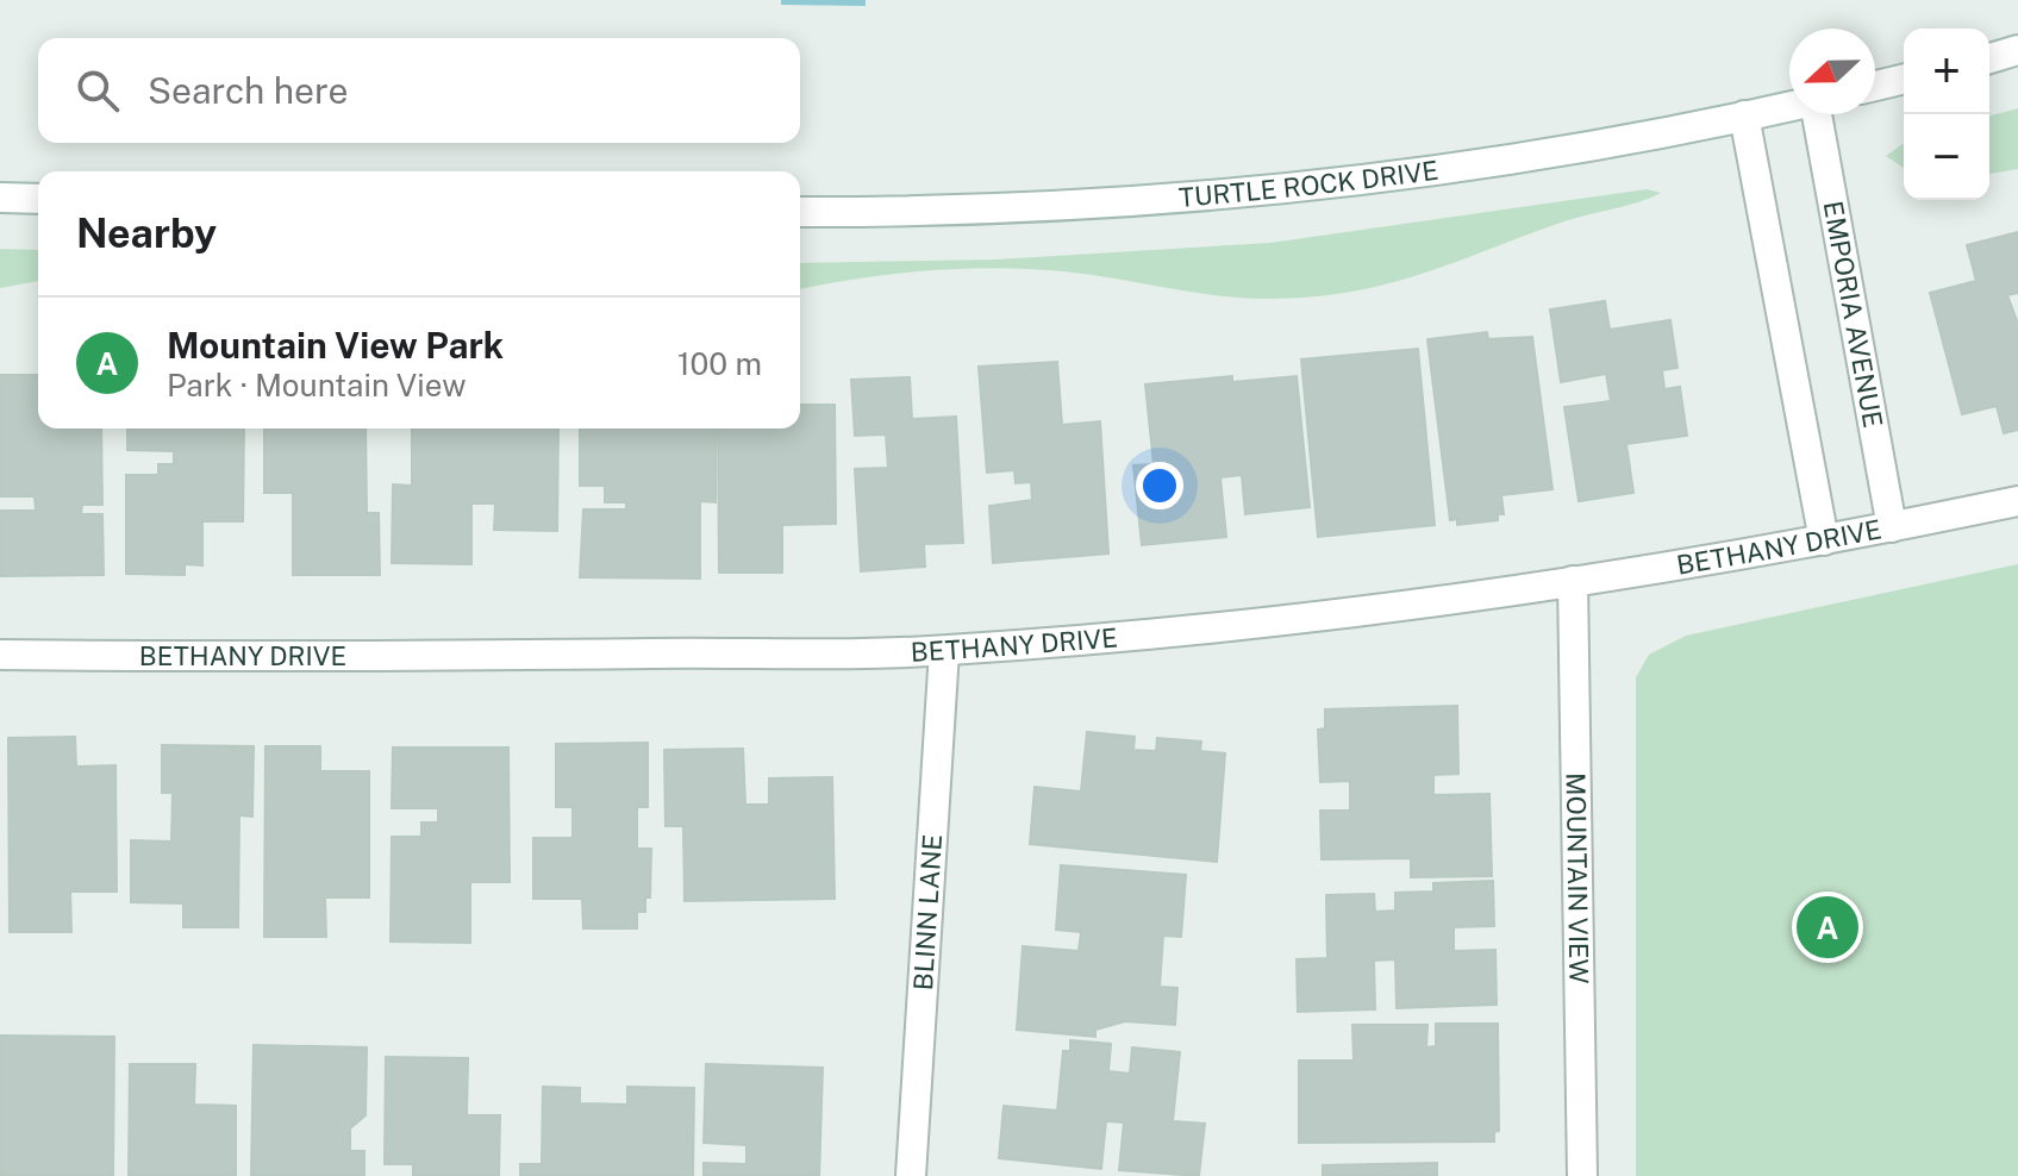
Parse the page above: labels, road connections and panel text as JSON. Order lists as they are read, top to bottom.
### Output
{
  "streets": {
    "street": [
      "TURTLE ROCK DRIVE",
      "EMPORIA AVENUE",
      "BETHANY DRIVE",
      "MOUNTAIN VIEW",
      "BLINN LANE"
    ]
  },
  "crossings": [
    ["EMPORIA AVENUE", "BETHANY DRIVE"],
    ["BETHANY DRIVE", "MOUNTAIN VIEW"],
    ["BETHANY DRIVE", "BLINN LANE"]
  ],
  "north": "left",
  "page": {
    "map_buttons": ["+", "−"],
    "search": "Search here",
    "heading": "Nearby",
    "list": [
      {
        "mark": "A",
        "name": "Mountain View Park",
        "note": "Park · Mountain View",
        "value": "100 m"
      }
    ],
    "pins": "A"
  }
}
